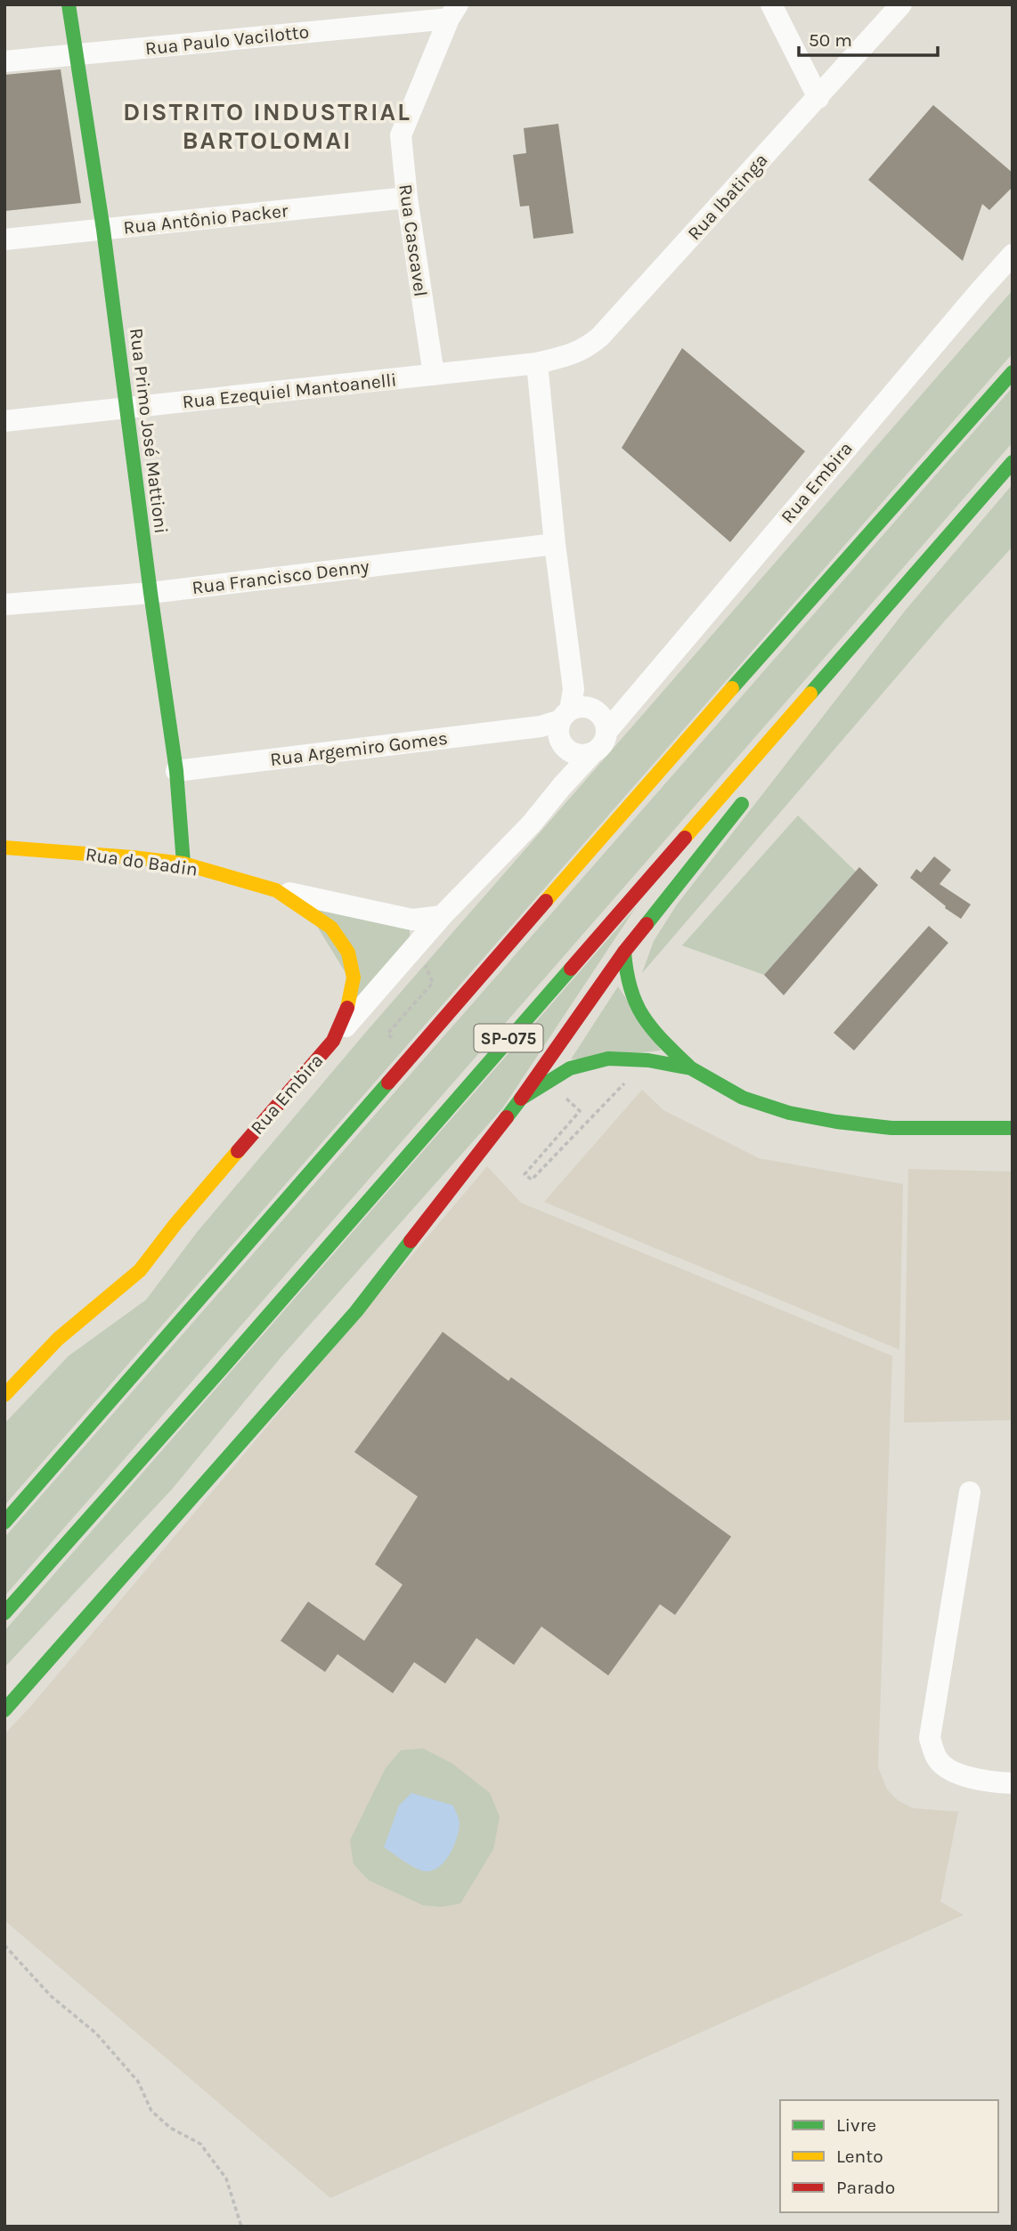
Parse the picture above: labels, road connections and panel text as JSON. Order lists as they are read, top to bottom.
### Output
{
  "streets": {
    "main road": [
      "Rua Primo José Mattioni",
      "Rua Embira",
      "Rua do Badin",
      "SP-075"
    ],
    "street": [
      "Rua Paulo Vacilotto",
      "Rua Ibatinga",
      "Rua Antônio Packer",
      "Rua Cascavel",
      "Rua Ezequiel Mantoanelli",
      "Rua Francisco Denny",
      "Rua Argemiro Gomes"
    ]
  },
  "crossings": [
    ["Rua Paulo Vacilotto", "Rua Cascavel"],
    ["Rua Paulo Vacilotto", "Rua Primo José Mattioni"],
    ["Rua Ibatinga", "Rua Ezequiel Mantoanelli"],
    ["Rua Antônio Packer", "Rua Cascavel"],
    ["Rua Antônio Packer", "Rua Primo José Mattioni"],
    ["Rua Cascavel", "Rua Ezequiel Mantoanelli"],
    ["Rua Ezequiel Mantoanelli", "Rua Primo José Mattioni"],
    ["Rua Primo José Mattioni", "Rua Francisco Denny"],
    ["Rua Primo José Mattioni", "Rua Argemiro Gomes"],
    ["Rua Primo José Mattioni", "Rua do Badin"],
    ["Rua Embira", "Rua Argemiro Gomes"],
    ["Rua Embira", "Rua do Badin"]
  ],
  "districts": ["DISTRITO INDUSTRIAL BARTOLOMAI"],
  "legend": ["Livre", "Lento", "Parado"],
  "scale_bar": "50 m"
}
